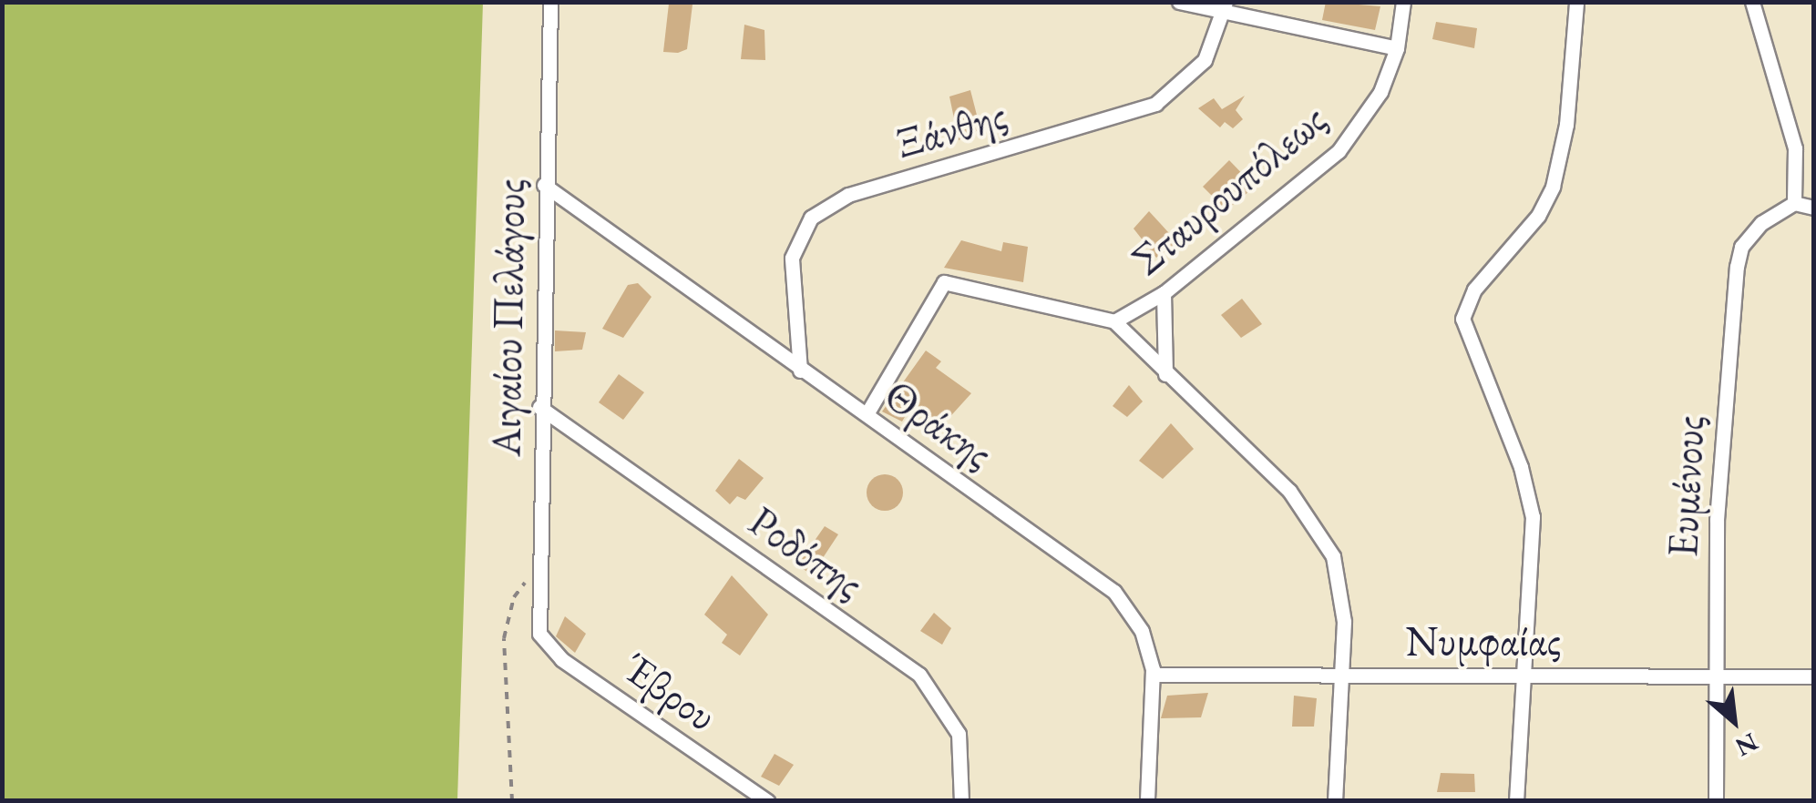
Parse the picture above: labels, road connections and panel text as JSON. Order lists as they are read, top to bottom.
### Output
{
  "streets": {
    "street": [
      "Ξάνθης",
      "Σταυρουπόλεως",
      "Αιγαίου Πελάγους",
      "Θράκης",
      "Ευμένους",
      "Ροδόπης",
      "Νυμφαίας",
      "Έβρου"
    ]
  },
  "crossings": [
    ["Ξάνθης", "Θράκης"],
    ["Αιγαίου Πελάγους", "Θράκης"],
    ["Αιγαίου Πελάγους", "Ροδόπης"],
    ["Αιγαίου Πελάγους", "Έβρου"],
    ["Θράκης", "Νυμφαίας"],
    ["Ευμένους", "Νυμφαίας"]
  ],
  "north": "bottom right"
}
